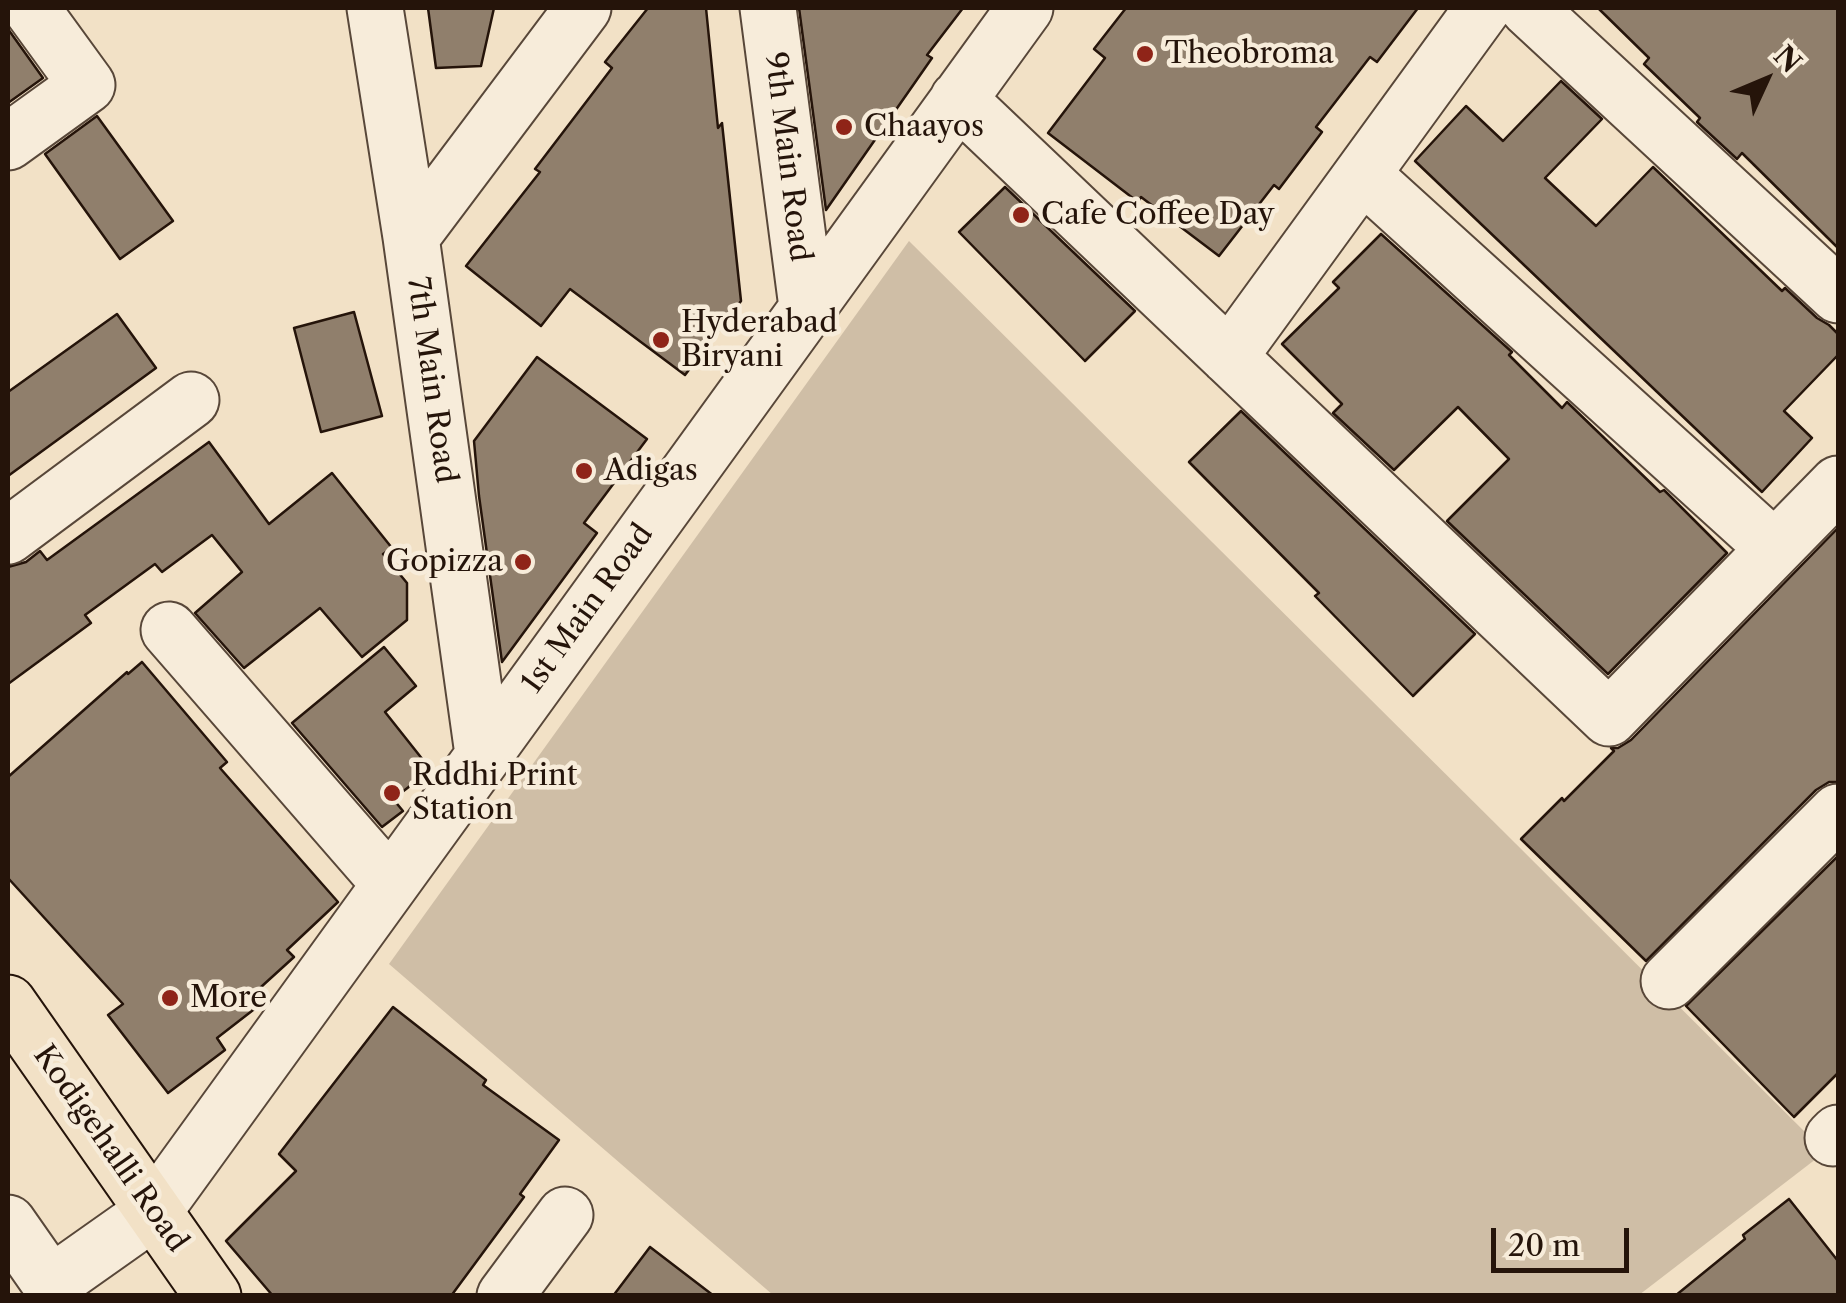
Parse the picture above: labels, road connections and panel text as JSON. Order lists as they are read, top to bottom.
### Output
{
  "streets": {
    "main road": ["Kodigehalli Road"],
    "street": ["9th Main Road", "7th Main Road", "1st Main Road"]
  },
  "crossings": [
    ["9th Main Road", "1st Main Road"],
    ["7th Main Road", "1st Main Road"],
    ["1st Main Road", "Kodigehalli Road"]
  ],
  "places": [
    "Theobroma",
    "Chaayos",
    "Cafe Coffee Day",
    "Hyderabad Biryani",
    "Adigas",
    "Gopizza",
    "Rddhi Print Station",
    "More"
  ],
  "scale_bar": "20 m",
  "north": "top right"
}
